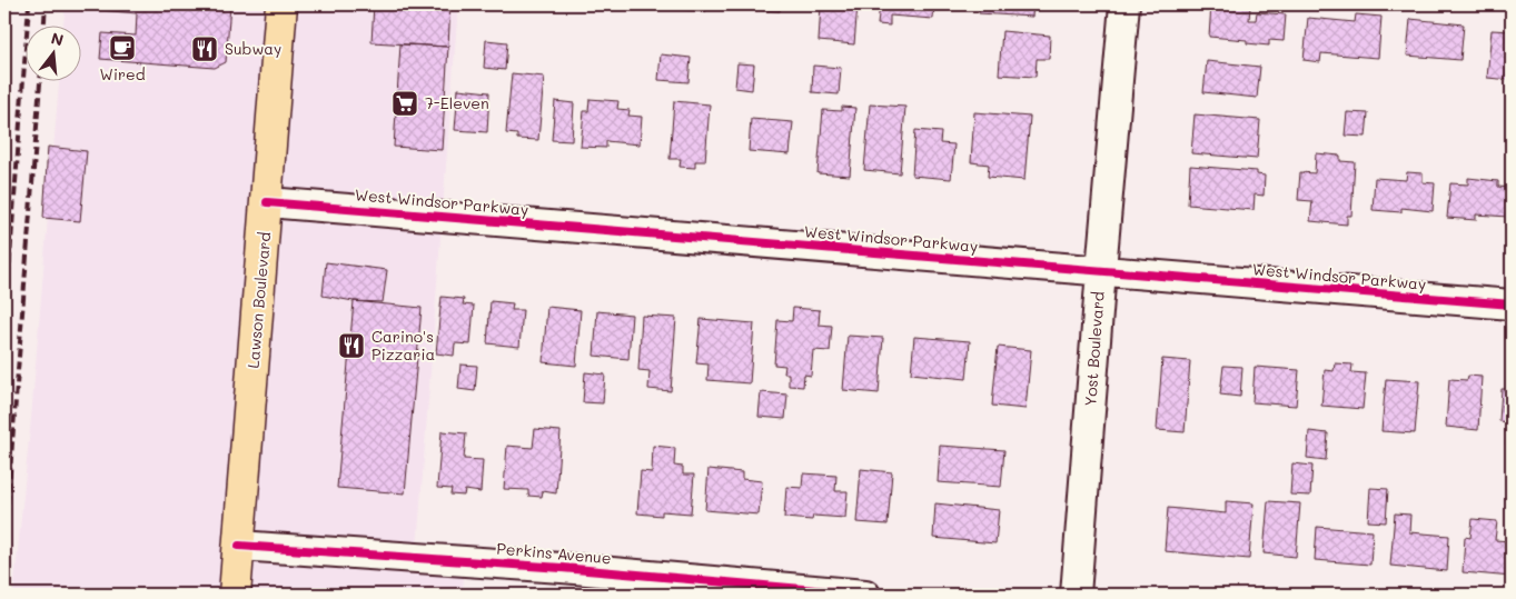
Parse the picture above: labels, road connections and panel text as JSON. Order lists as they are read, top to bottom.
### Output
{
  "streets": {
    "main road": ["Lawson Boulevard"],
    "street": ["West Windsor Parkway", "Yost Boulevard", "Perkins Avenue"]
  },
  "crossings": [
    ["West Windsor Parkway", "Lawson Boulevard"],
    ["West Windsor Parkway", "Yost Boulevard"],
    ["Lawson Boulevard", "Perkins Avenue"]
  ],
  "places": {
    "cafe": ["Wired"],
    "restaurant": ["Subway", "Carino's Pizzaria"],
    "supermarket": ["7-Eleven"]
  },
  "north": "top"
}
